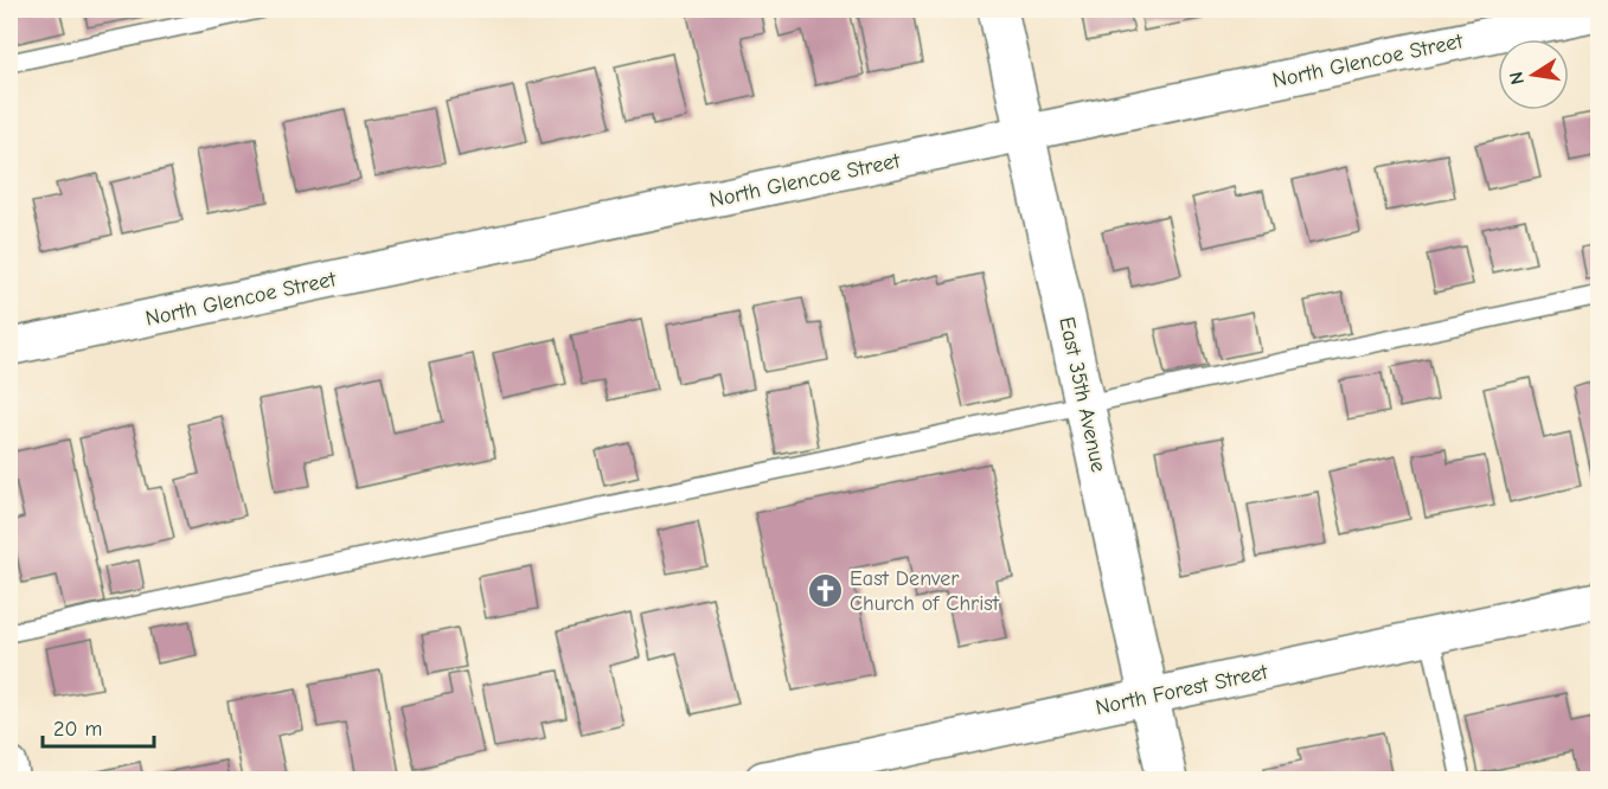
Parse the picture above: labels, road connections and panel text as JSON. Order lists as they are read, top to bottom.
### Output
{
  "streets": {
    "street": ["North Glencoe Street", "East 35th Avenue", "North Forest Street"]
  },
  "crossings": [
    ["North Glencoe Street", "East 35th Avenue"],
    ["East 35th Avenue", "North Forest Street"]
  ],
  "places": {
    "church": ["East Denver Church of Christ"]
  },
  "scale_bar": "20 m",
  "north": "left"
}
